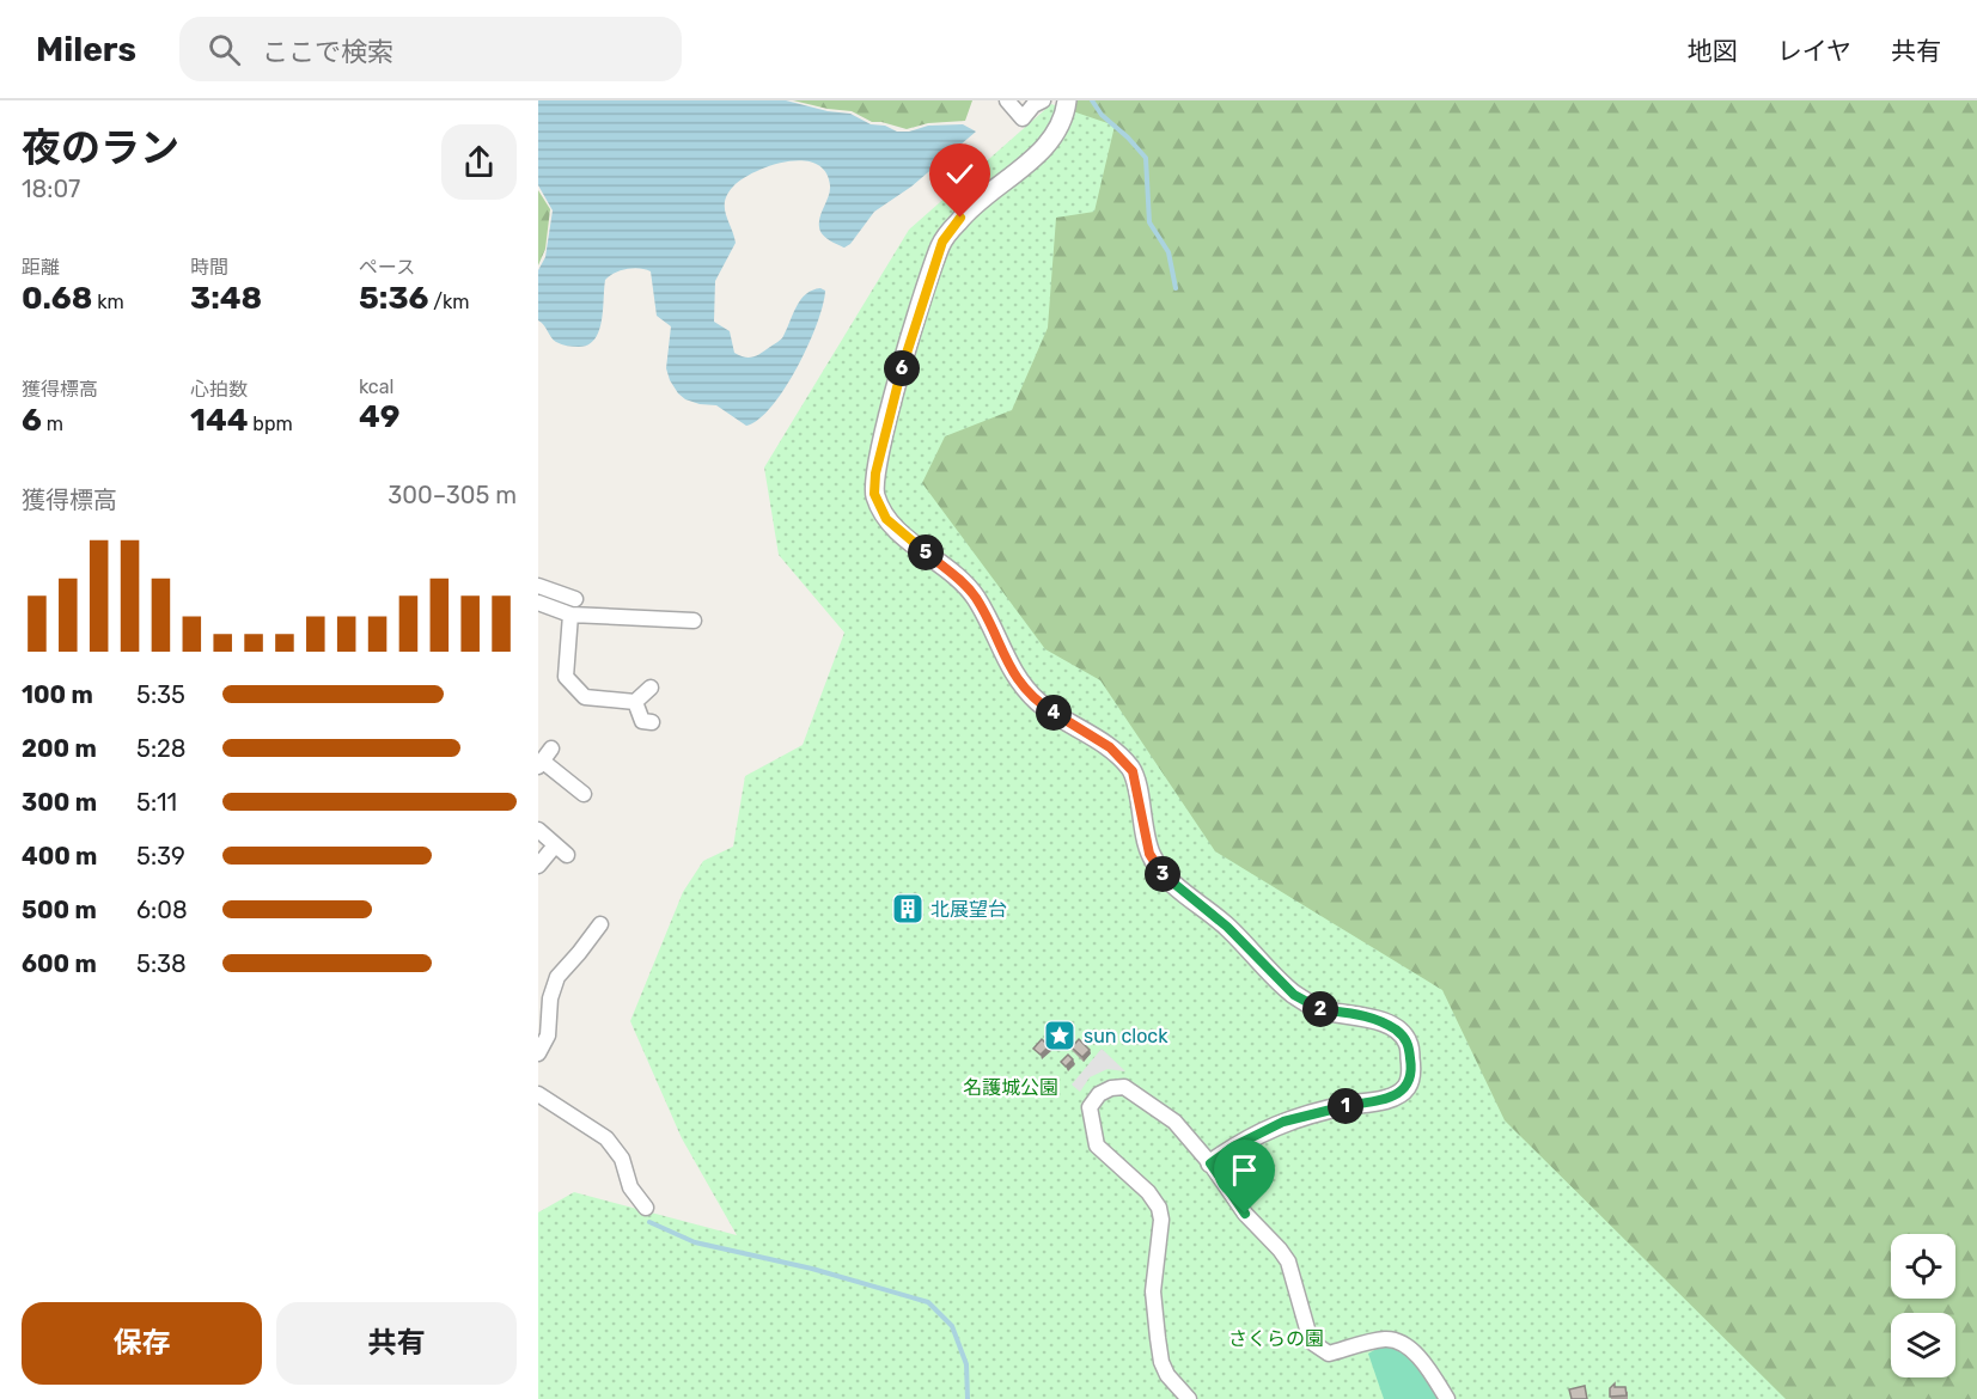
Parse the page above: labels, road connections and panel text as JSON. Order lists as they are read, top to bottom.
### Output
{
  "parks": ["名護城公園", "さくらの園"],
  "places": {
    "building": ["北展望台"],
    "place": ["sun clock"]
  },
  "page": {
    "header": "Milers",
    "search": "ここで検索",
    "nav": ["地図", "レイヤ", "共有"],
    "heading": ["夜のラン", "18:07"],
    "stats": [
      ["距離", "0.68 km"],
      ["時間", "3:48"],
      ["ペース", "5:36 /km"],
      ["獲得標高", "6 m"],
      ["心拍数", "144 bpm"],
      ["kcal", "49"]
    ],
    "pins": [
      "6",
      "5",
      "4",
      "3",
      "2",
      "1"
    ],
    "chart": ["獲得標高", "300–305 m"],
    "list": [
      {
        "name": "100 m",
        "note": "5:35"
      },
      {
        "name": "200 m",
        "note": "5:28"
      },
      {
        "name": "300 m",
        "note": "5:11"
      },
      {
        "name": "400 m",
        "note": "5:39"
      },
      {
        "name": "500 m",
        "note": "6:08"
      },
      {
        "name": "600 m",
        "note": "5:38"
      }
    ],
    "buttons": ["保存", "共有"]
  }
}
